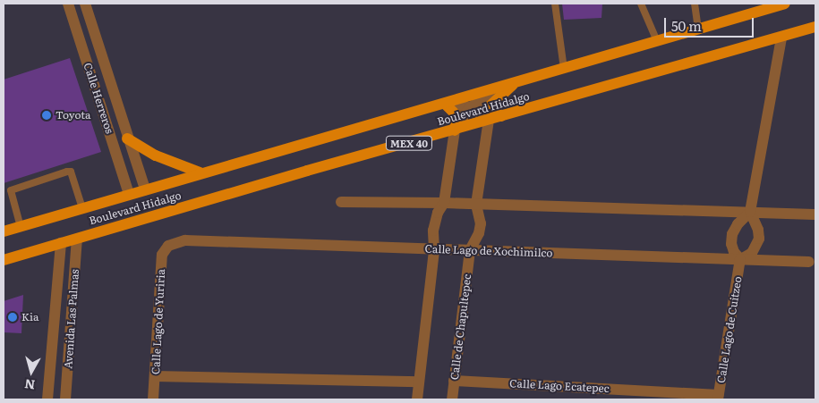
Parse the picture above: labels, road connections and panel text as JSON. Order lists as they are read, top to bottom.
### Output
{
  "streets": {
    "main road": ["Boulevard Hidalgo", "MEX 40"],
    "street": [
      "Calle Herreros",
      "Calle Lago de Xochimilco",
      "Avenida Las Palmas",
      "Calle Lago de Yuriria",
      "Calle de Chapultepec",
      "Calle Lago de Cuitzeo",
      "Calle Lago Ecatepec"
    ]
  },
  "crossings": [
    ["Calle Herreros", "Boulevard Hidalgo"],
    ["Boulevard Hidalgo", "Avenida Las Palmas"],
    ["Boulevard Hidalgo", "Calle de Chapultepec"],
    ["Calle Lago de Xochimilco", "Calle Lago de Yuriria"],
    ["Calle Lago de Xochimilco", "Calle de Chapultepec"],
    ["Calle Lago de Xochimilco", "Calle Lago de Cuitzeo"],
    ["Calle de Chapultepec", "Calle Lago Ecatepec"],
    ["Calle Lago de Cuitzeo", "Calle Lago Ecatepec"]
  ],
  "places": ["Toyota", "Kia"],
  "scale_bar": "50 m",
  "north": "bottom"
}
